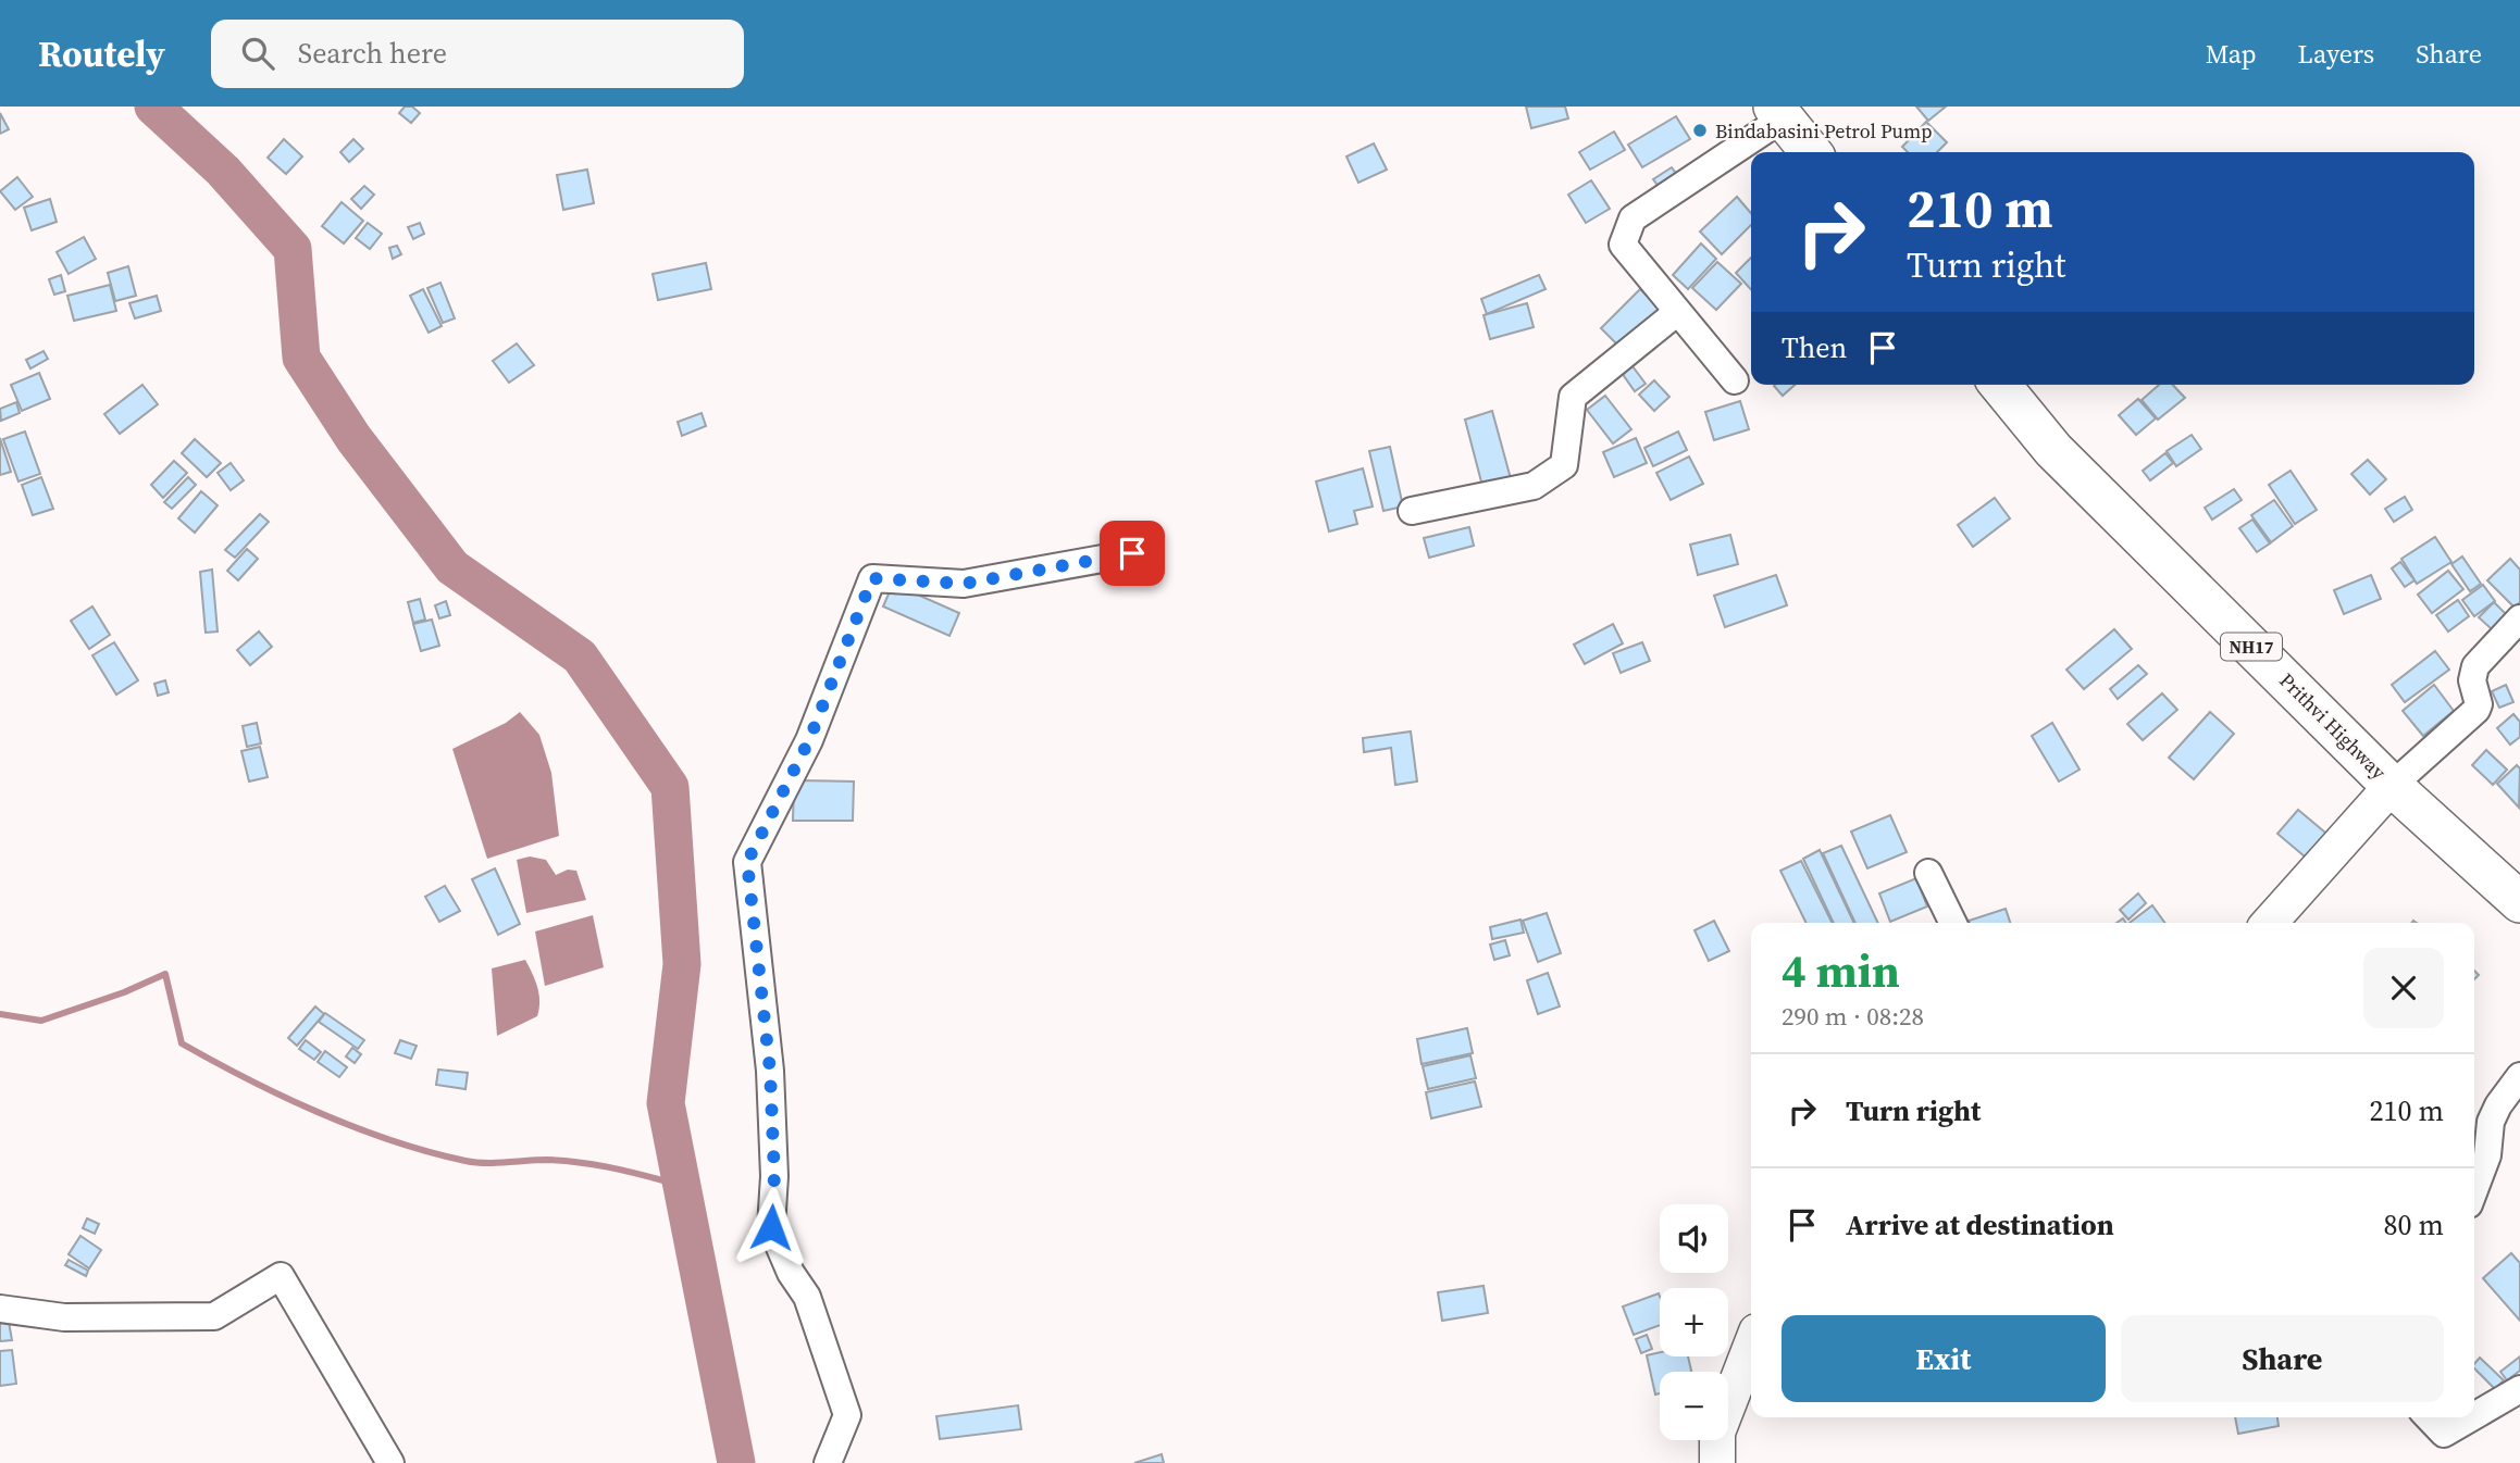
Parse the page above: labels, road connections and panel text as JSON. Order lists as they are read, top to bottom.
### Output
{
  "streets": {
    "highway": ["NH17", "Prithvi Highway"]
  },
  "places": ["Bindabasini Petrol Pump"],
  "page": {
    "header": "Routely",
    "search": "Search here",
    "nav": ["Map", "Layers", "Share"],
    "turn": ["210 m", "Turn right"],
    "then": "Then",
    "heading": ["4 min", "290 m · 08:28"],
    "list": [
      {
        "name": "Turn right",
        "value": "210 m"
      },
      {
        "name": "Arrive at destination",
        "value": "80 m"
      }
    ],
    "map_buttons": ["+", "−"],
    "buttons": ["Exit", "Share"]
  }
}
